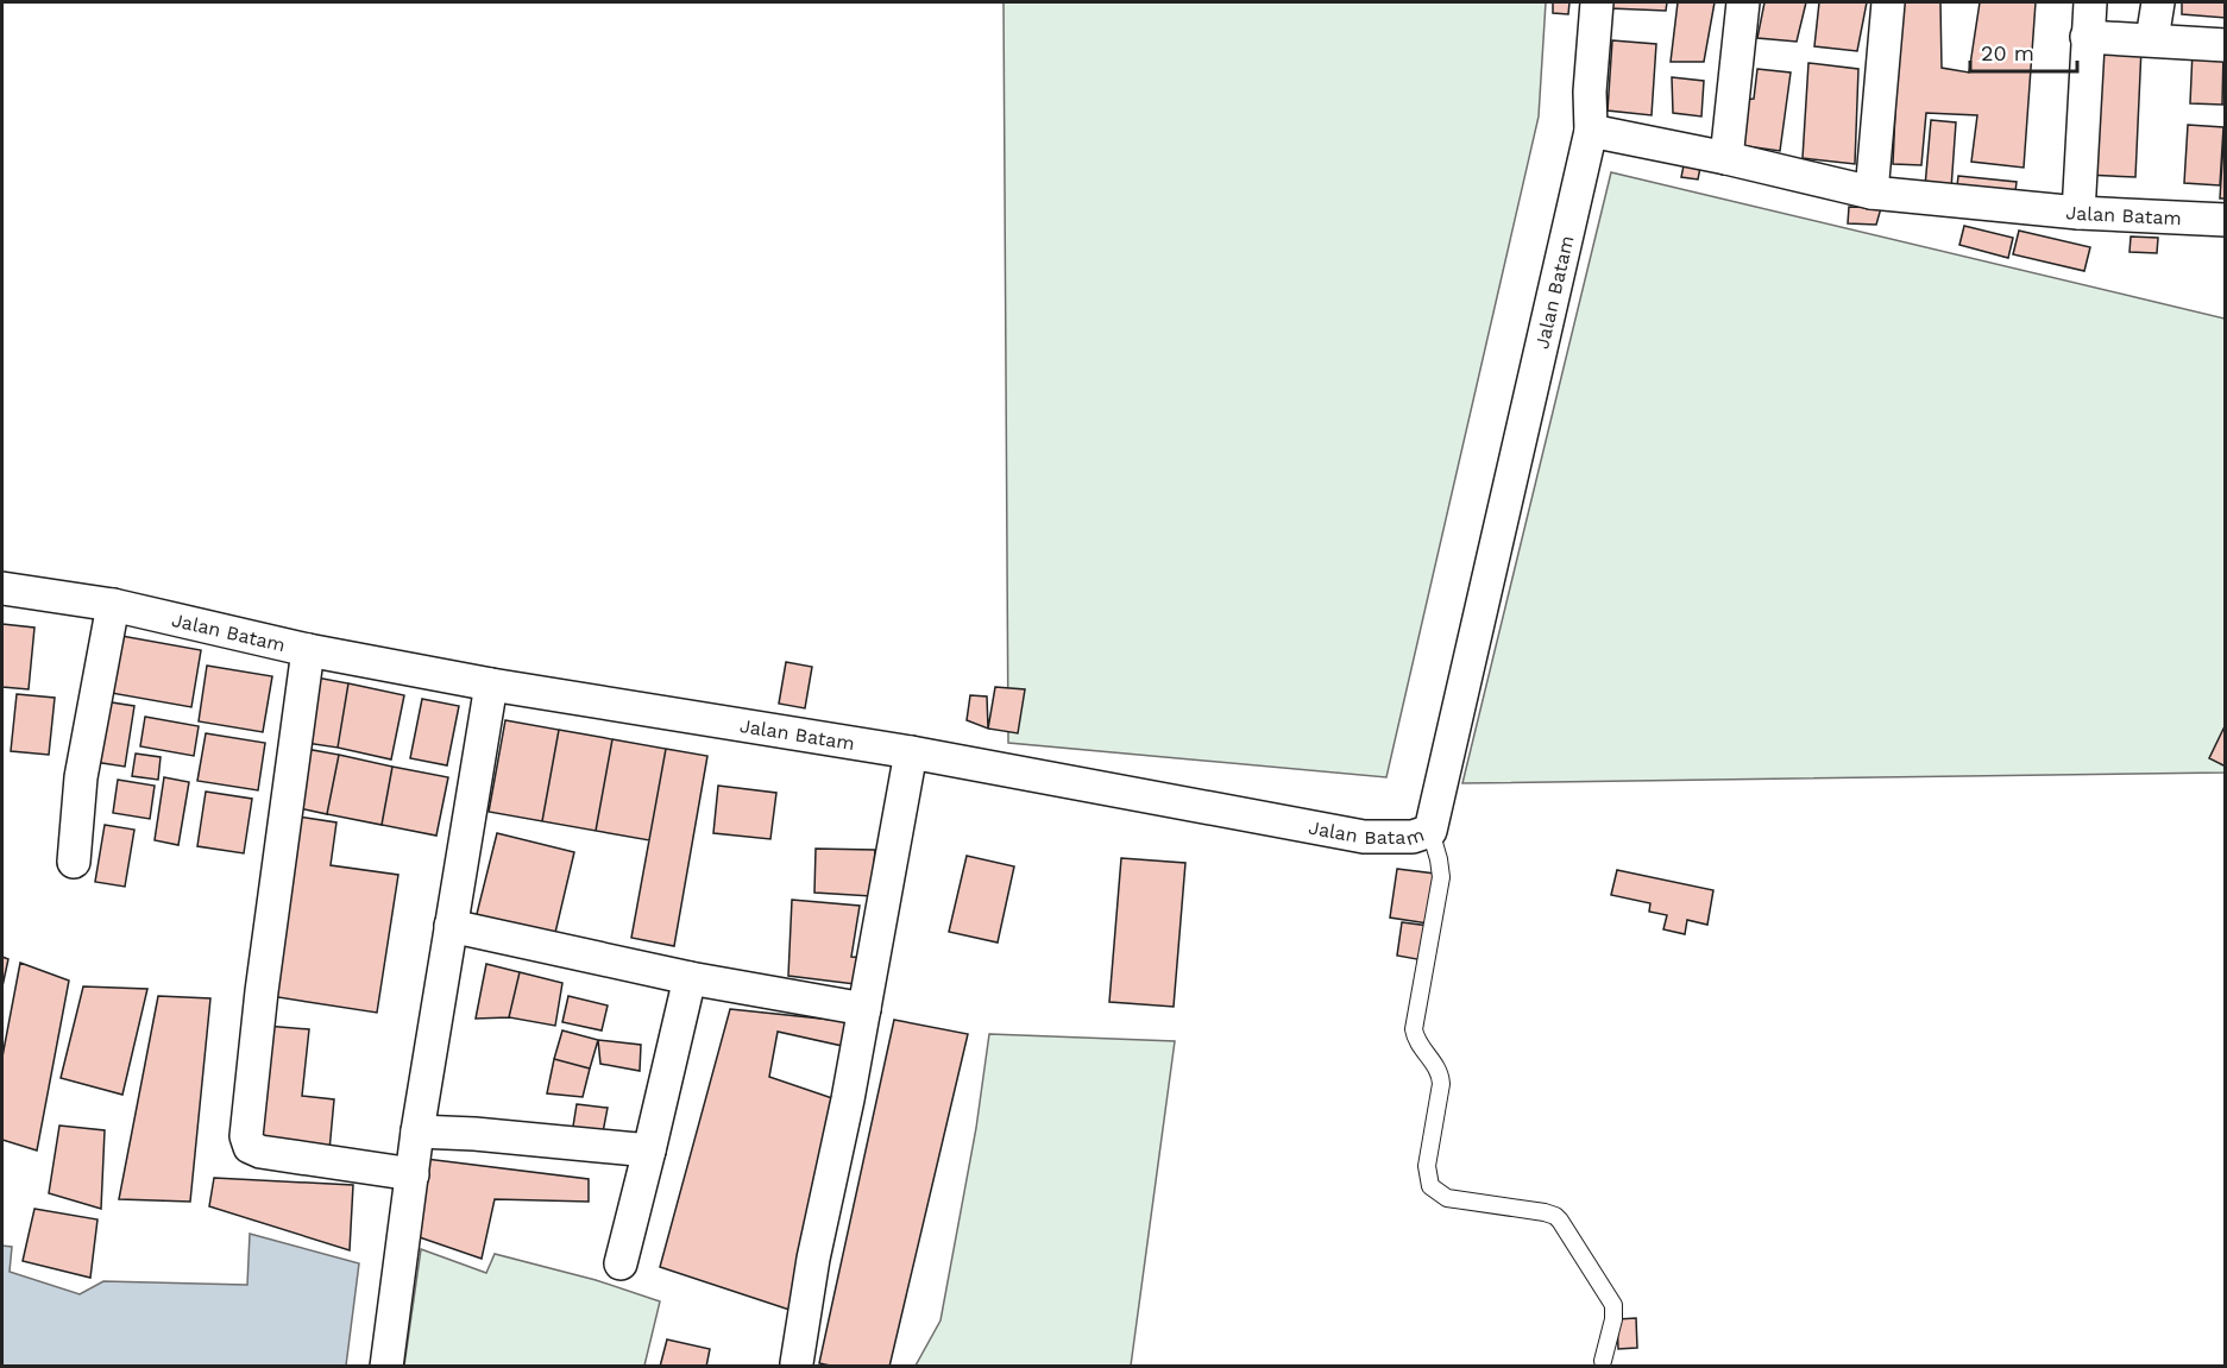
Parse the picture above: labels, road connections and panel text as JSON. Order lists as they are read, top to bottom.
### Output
{
  "streets": {
    "street": ["Jalan Batam"]
  },
  "scale_bar": "20 m"
}
